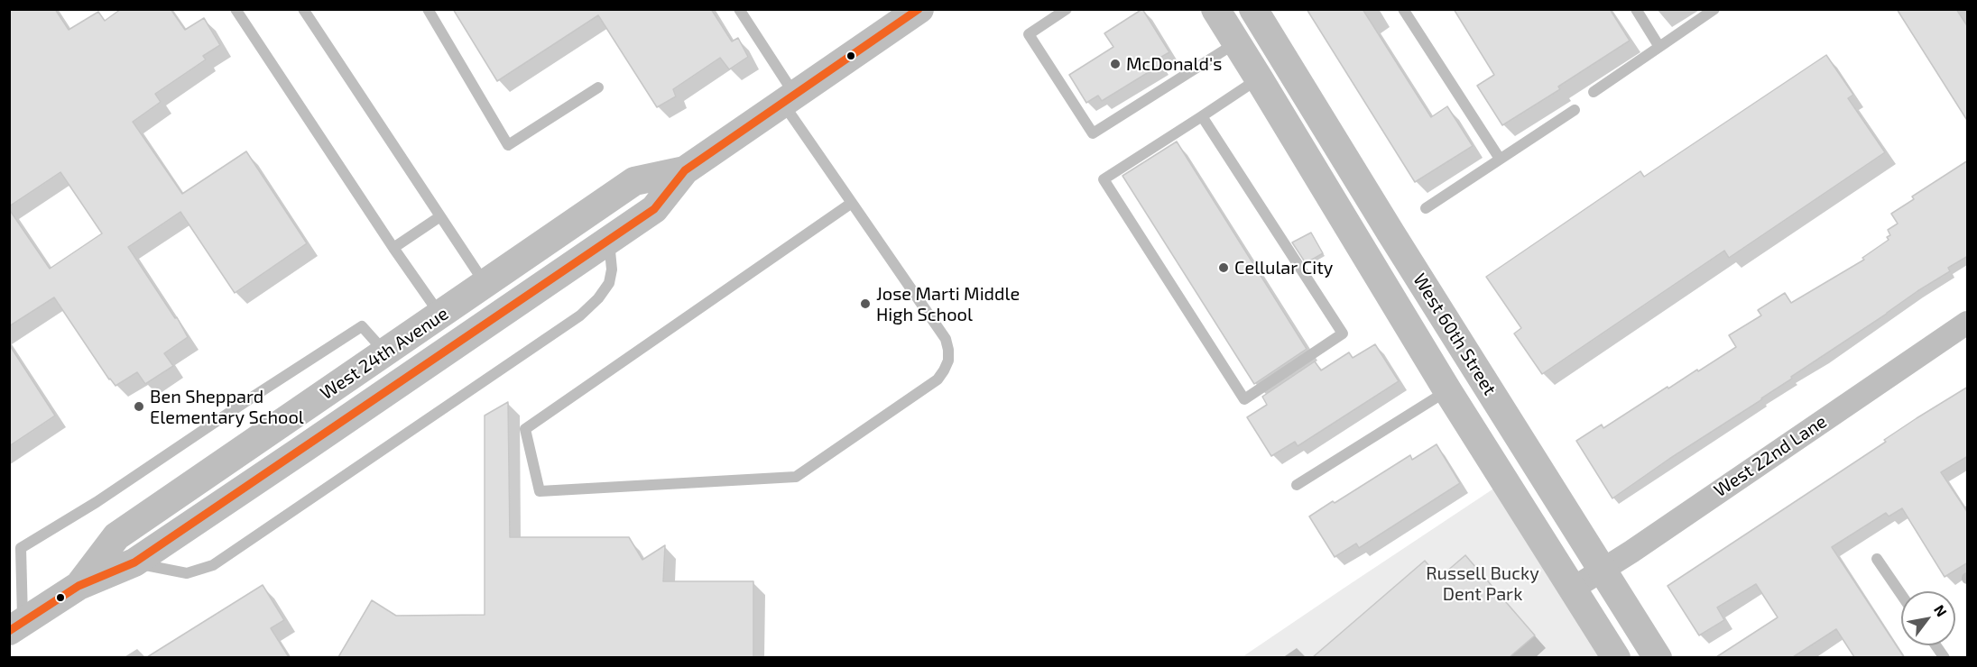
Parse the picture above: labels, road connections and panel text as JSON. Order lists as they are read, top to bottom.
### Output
{
  "streets": {
    "street": ["West 60th Street", "West 24th Avenue", "West 22nd Lane"]
  },
  "crossings": [
    ["West 60th Street", "West 22nd Lane"]
  ],
  "parks": ["Russell Bucky Dent Park"],
  "places": [
    "McDonald's",
    "Cellular City",
    "Jose Marti Middle High School",
    "Ben Sheppard Elementary School"
  ],
  "north": "top right"
}
